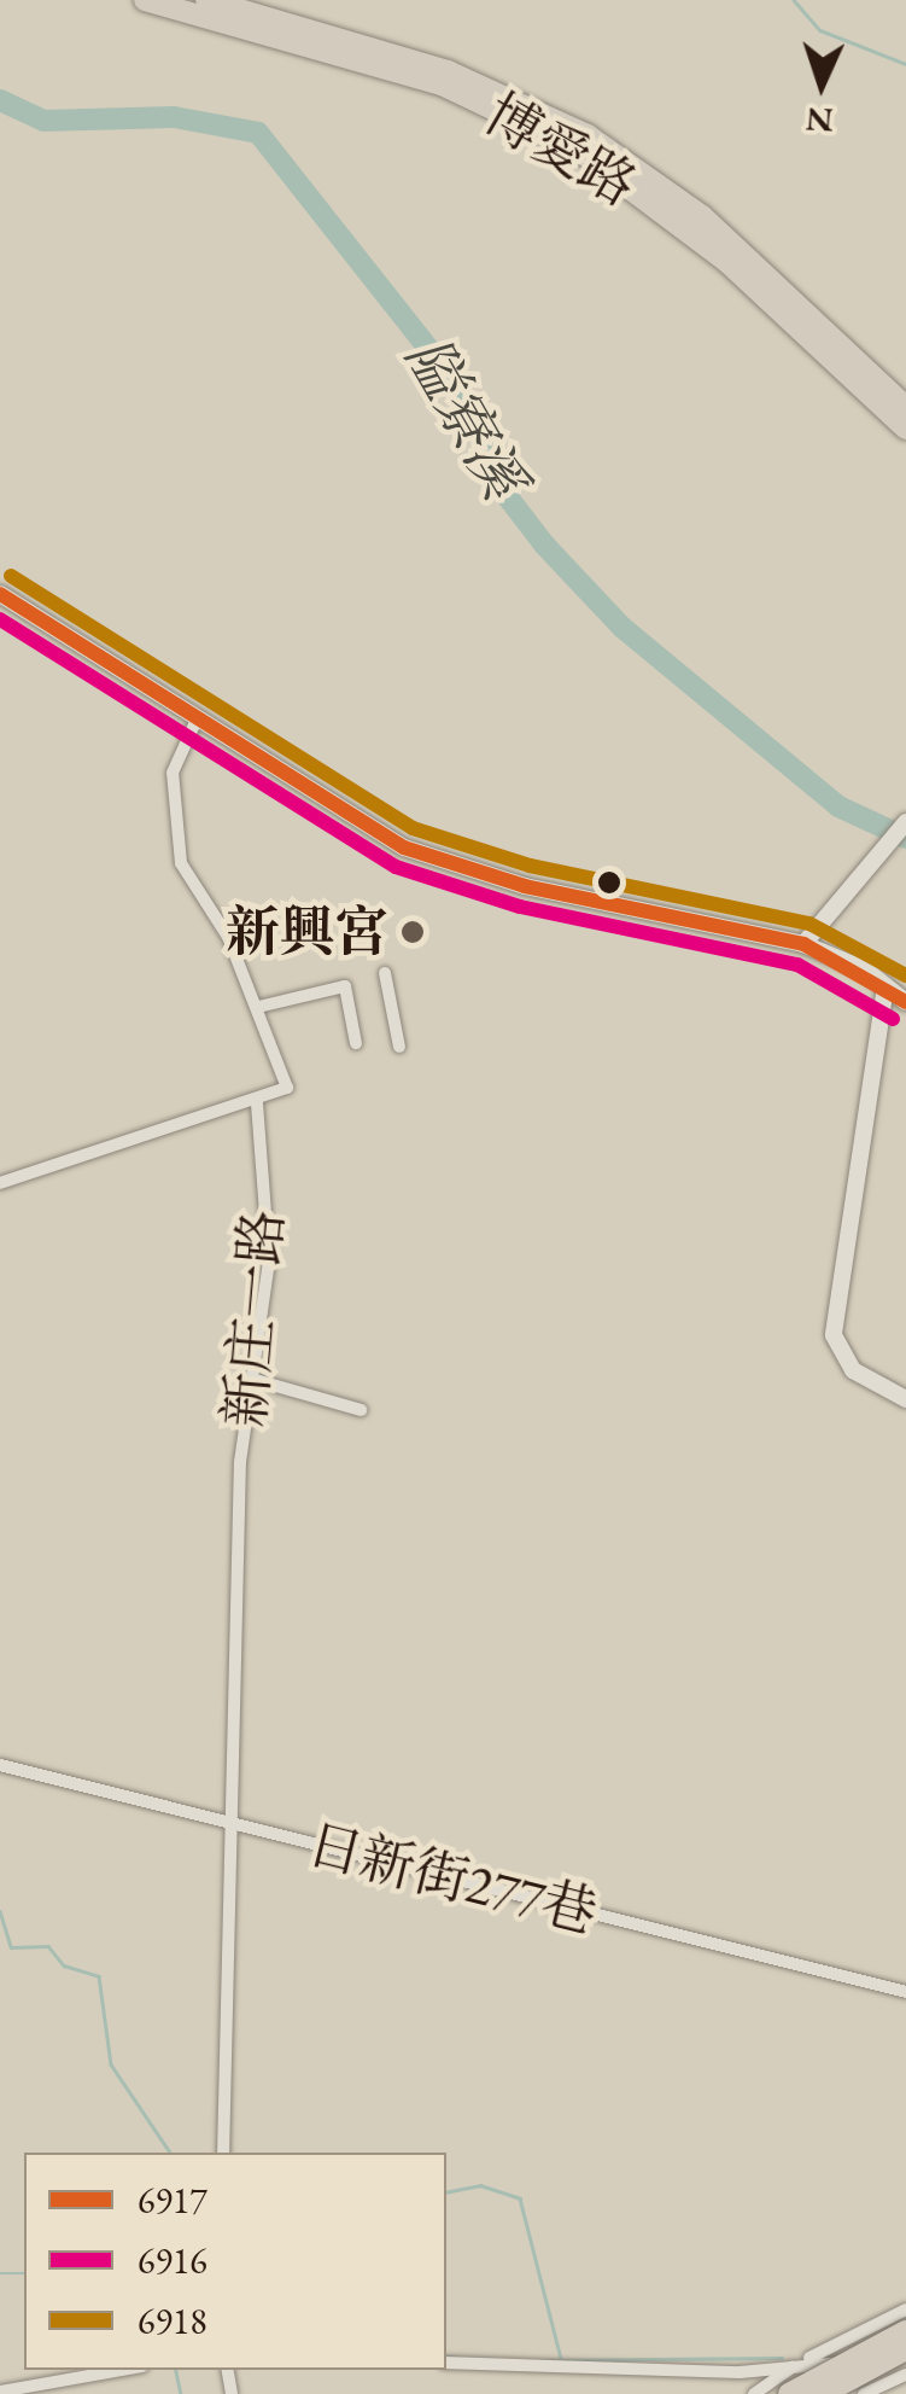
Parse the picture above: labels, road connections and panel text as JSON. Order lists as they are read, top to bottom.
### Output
{
  "streets": {
    "main road": ["博愛路"],
    "street": ["新庄一路", "日新街277巷"]
  },
  "crossings": [
    ["新庄一路", "日新街277巷"]
  ],
  "water": ["隘寮溪"],
  "places": ["新興宮"],
  "lines": ["transit line 6918", "transit line 6917", "transit line 6916"],
  "legend": ["6917", "6916", "6918"],
  "north": "bottom"
}
